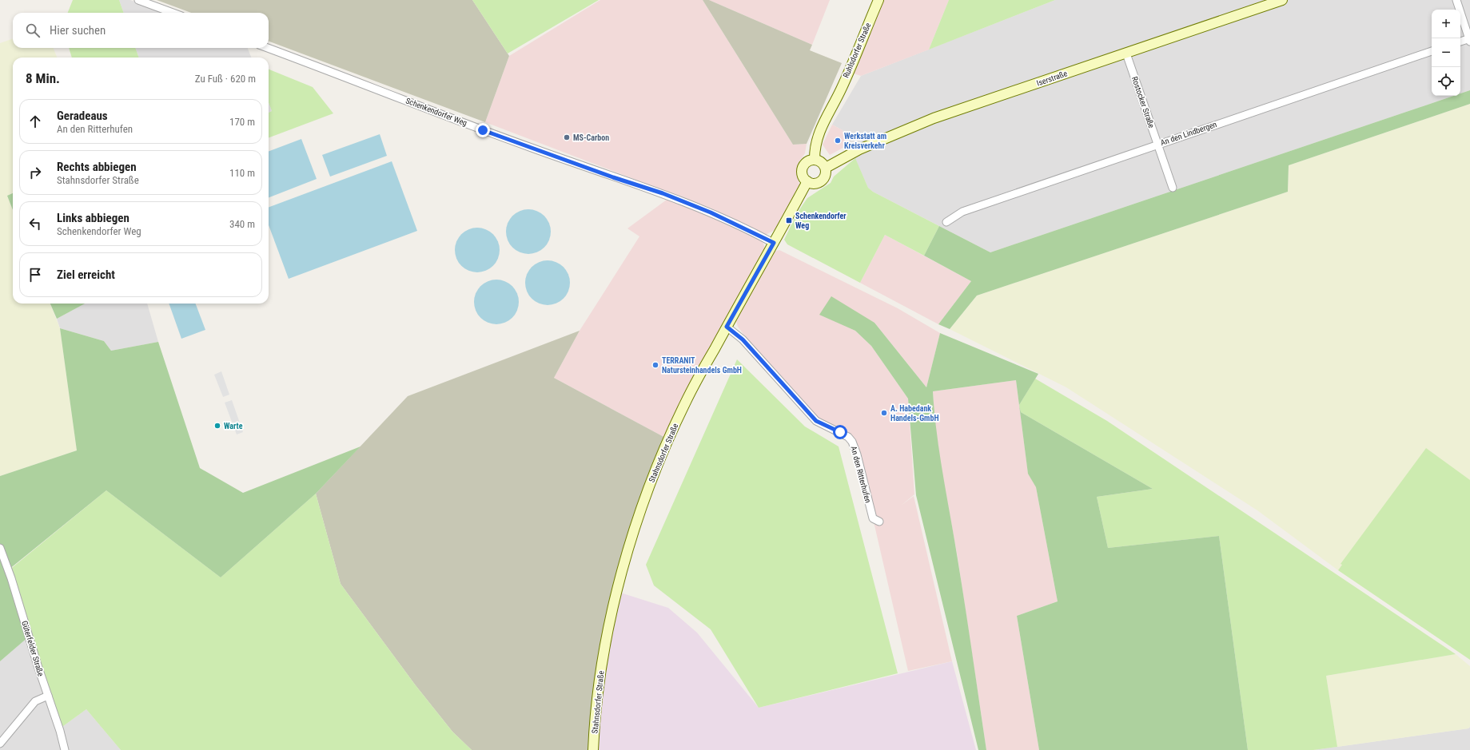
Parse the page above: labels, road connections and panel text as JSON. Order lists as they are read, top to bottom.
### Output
{
  "streets": {
    "street": [
      "Ruhlsdorfer Straße",
      "Iserstraße",
      "Rostocker Straße",
      "Schenkendorfer Weg",
      "An den Lindbergen",
      "Stahnsdorfer Straße",
      "An den Ritterhufen",
      "Güterfelder Straße"
    ]
  },
  "crossings": [
    ["Ruhlsdorfer Straße", "Iserstraße"],
    ["Ruhlsdorfer Straße", "Stahnsdorfer Straße"],
    ["Iserstraße", "Rostocker Straße"],
    ["Iserstraße", "Stahnsdorfer Straße"],
    ["Rostocker Straße", "An den Lindbergen"],
    ["Schenkendorfer Weg", "Stahnsdorfer Straße"],
    ["Stahnsdorfer Straße", "An den Ritterhufen"]
  ],
  "places": {
    "other": [
      "MS-Carbon",
      "Werkstatt am Kreisverkehr",
      "TERRANIT Natursteinhandels GmbH",
      "A. Habedank Handels-GmbH",
      "Warte"
    ],
    "transit": ["Schenkendorfer Weg"]
  },
  "page": {
    "map_buttons": ["+", "−"],
    "search": "Hier suchen",
    "heading": ["8 Min.", "Zu Fuß · 620 m"],
    "list": [
      ["Geradeaus", "An den Ritterhufen", "170 m"],
      ["Rechts abbiegen", "Stahnsdorfer Straße", "110 m"],
      ["Links abbiegen", "Schenkendorfer Weg", "340 m"],
      "Ziel erreicht"
    ]
  }
}
